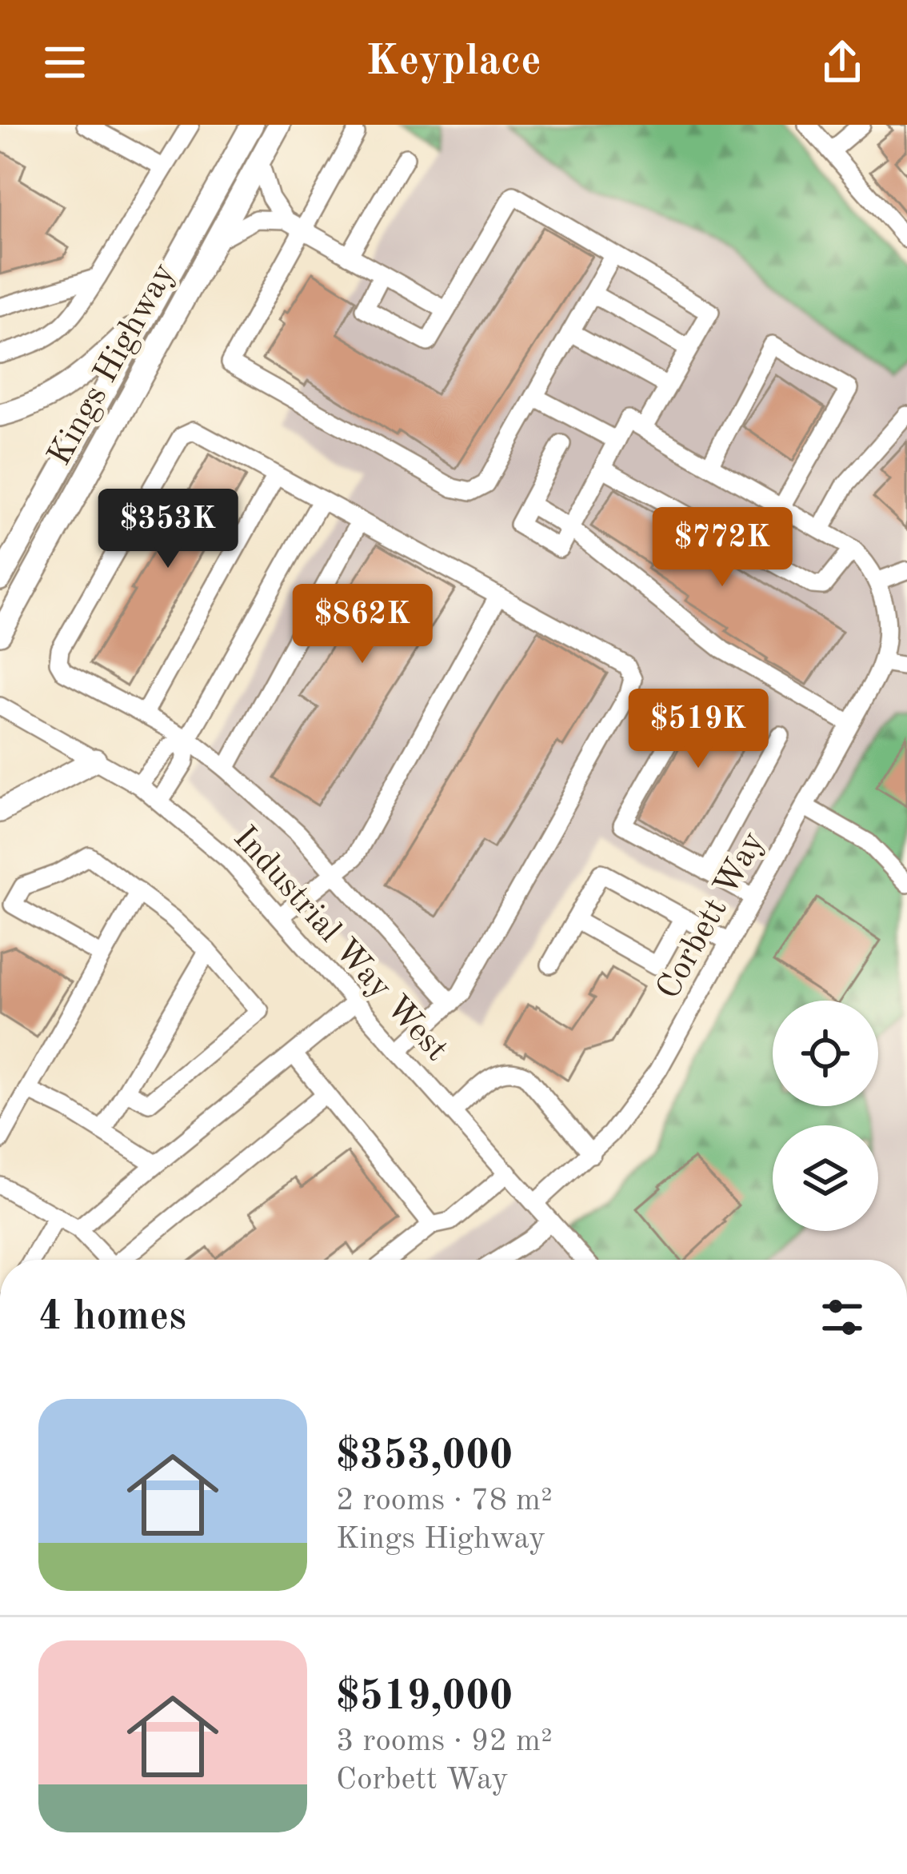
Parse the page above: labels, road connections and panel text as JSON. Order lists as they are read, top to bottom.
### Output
{
  "streets": {
    "main road": ["Kings Highway"],
    "street": ["Corbett Way", "Industrial Way West"]
  },
  "crossings": [
    ["Corbett Way", "Industrial Way West"]
  ],
  "page": {
    "header": "Keyplace",
    "price": [
      "$353K",
      "$772K",
      "$862K",
      "$519K"
    ],
    "heading": "4 homes",
    "list": [
      {
        "name": "$353,000",
        "note": "2 rooms · 78 m² · Kings Highway"
      },
      {
        "name": "$519,000",
        "note": "3 rooms · 92 m² · Corbett Way"
      }
    ]
  }
}
